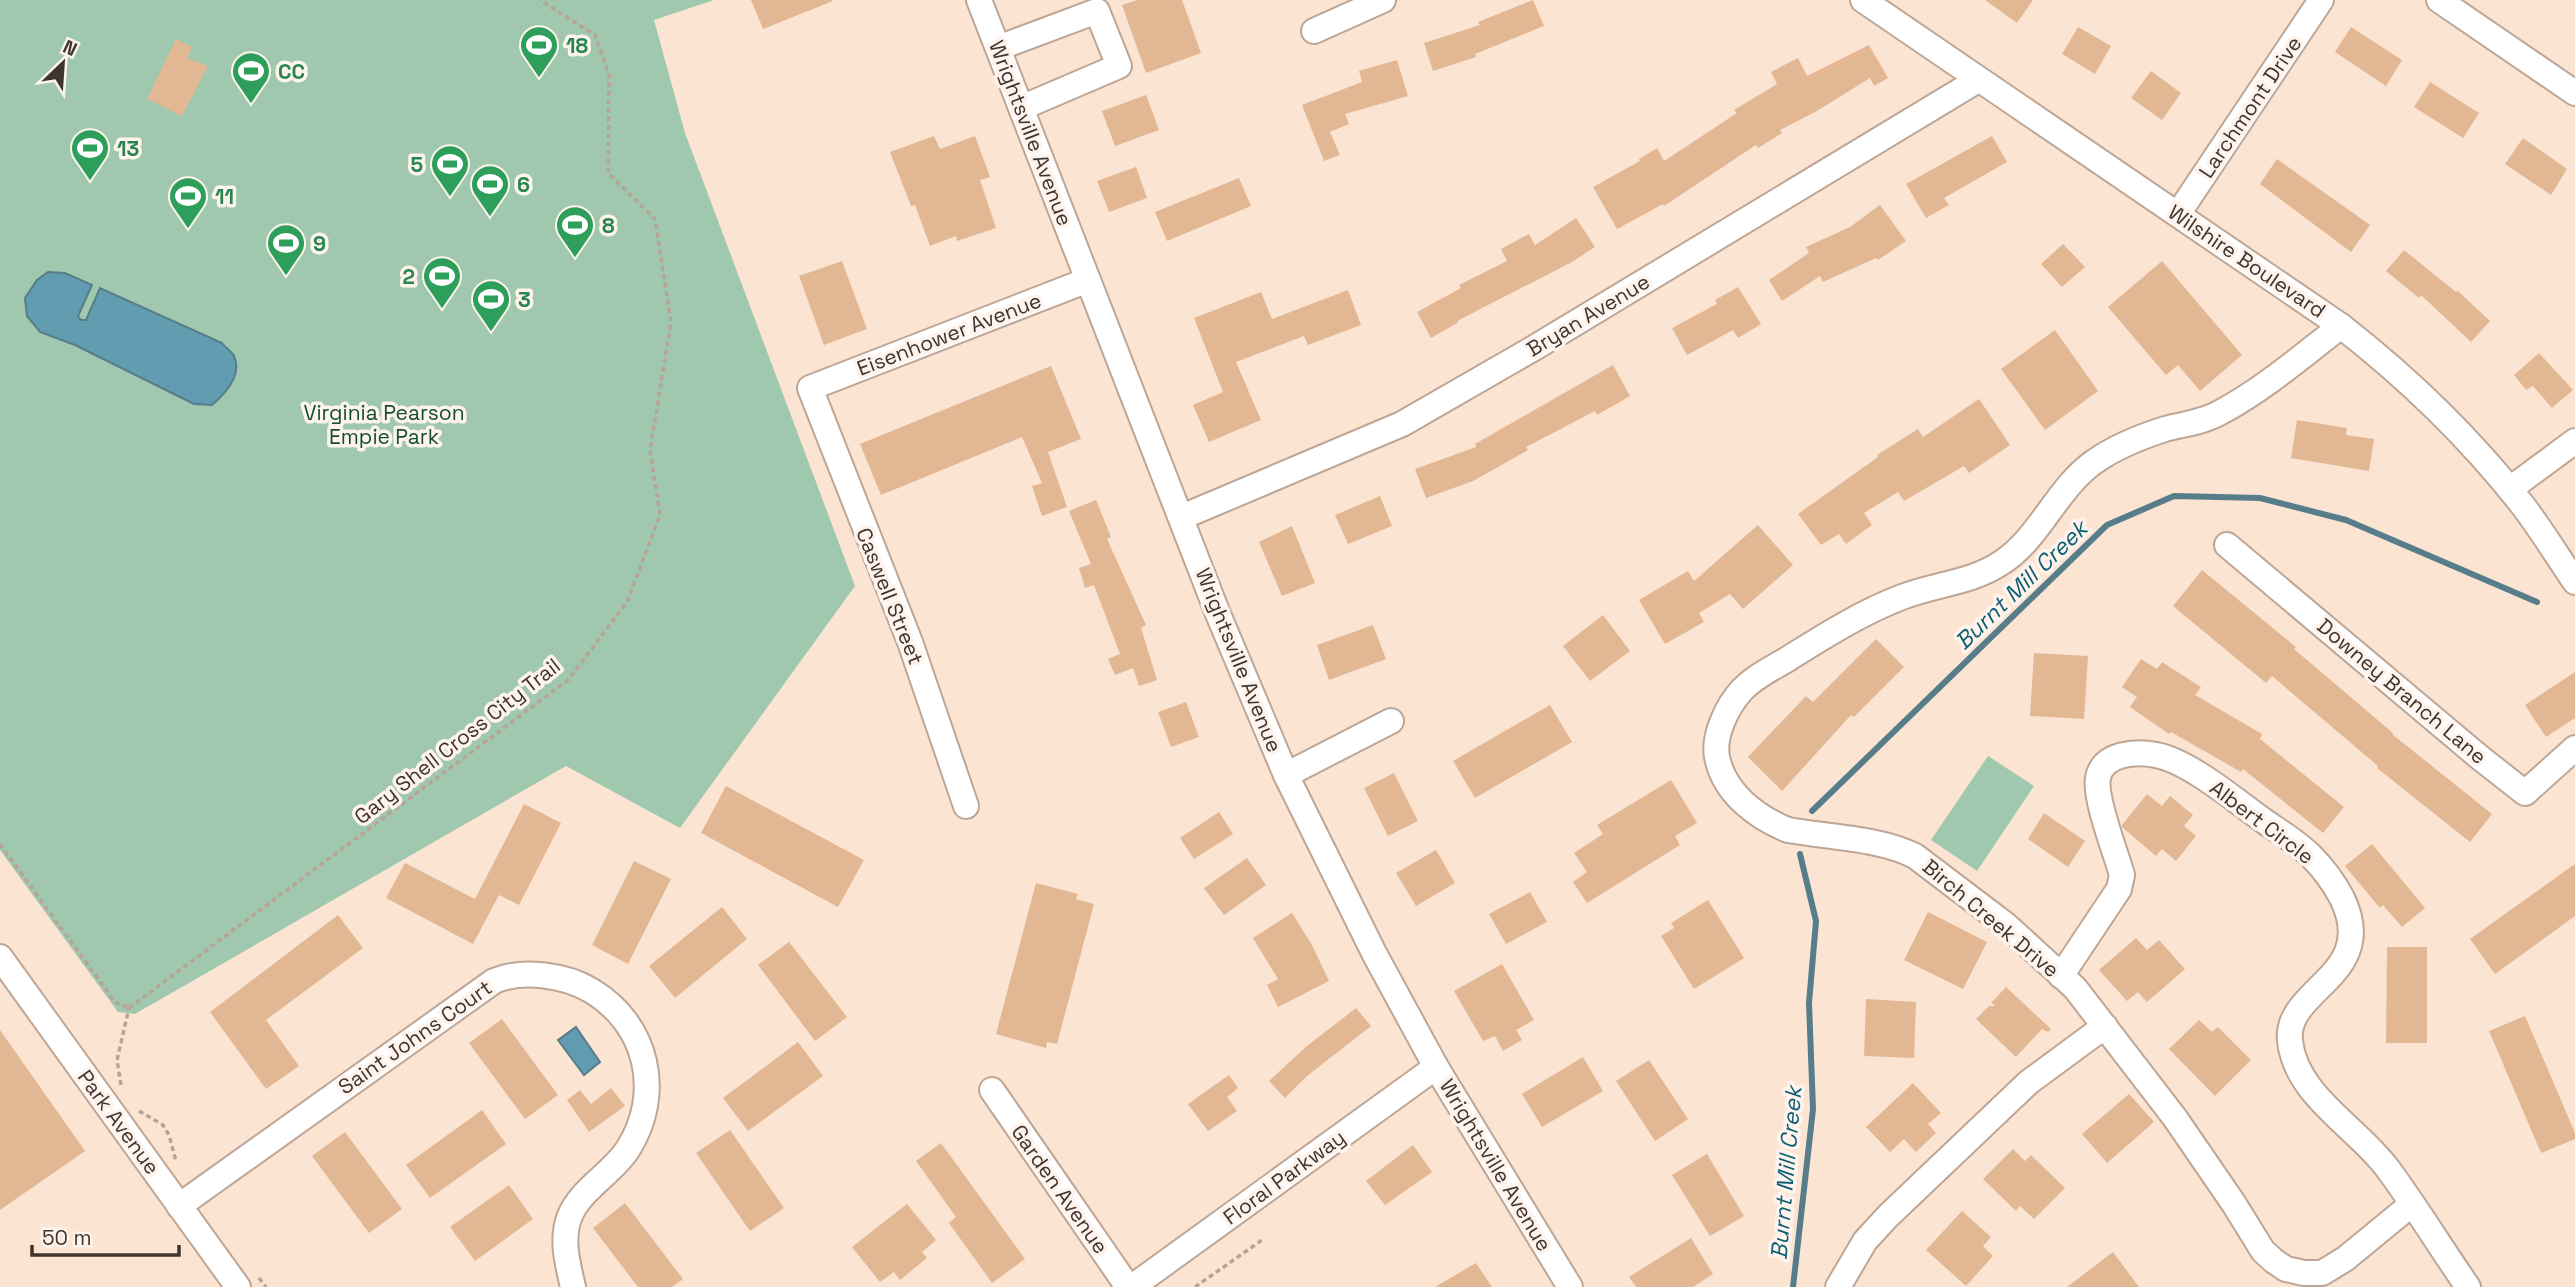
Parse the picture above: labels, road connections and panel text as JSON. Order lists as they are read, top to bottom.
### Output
{
  "streets": {
    "street": [
      "Larchmont Drive",
      "Wrightsville Avenue",
      "Wilshire Boulevard",
      "Bryan Avenue",
      "Eisenhower Avenue",
      "Caswell Street",
      "Downey Branch Lane",
      "Albert Circle",
      "Birch Creek Drive",
      "Saint Johns Court",
      "Park Avenue",
      "Floral Parkway",
      "Garden Avenue"
    ],
    "path": ["Gary Shell Cross City Trail"]
  },
  "crossings": [
    ["Larchmont Drive", "Wilshire Boulevard"],
    ["Wrightsville Avenue", "Bryan Avenue"],
    ["Wrightsville Avenue", "Eisenhower Avenue"],
    ["Wrightsville Avenue", "Floral Parkway"],
    ["Wilshire Boulevard", "Bryan Avenue"],
    ["Wilshire Boulevard", "Birch Creek Drive"],
    ["Eisenhower Avenue", "Caswell Street"],
    ["Albert Circle", "Birch Creek Drive"],
    ["Saint Johns Court", "Park Avenue"],
    ["Floral Parkway", "Garden Avenue"]
  ],
  "water": ["Burnt Mill Creek"],
  "parks": ["Virginia Pearson Empie Park"],
  "places": {
    "sports": [
      "18",
      "CC",
      "13",
      "5",
      "6",
      "11",
      "8",
      "9",
      "2",
      "3"
    ]
  },
  "scale_bar": "50 m",
  "north": "top right"
}
